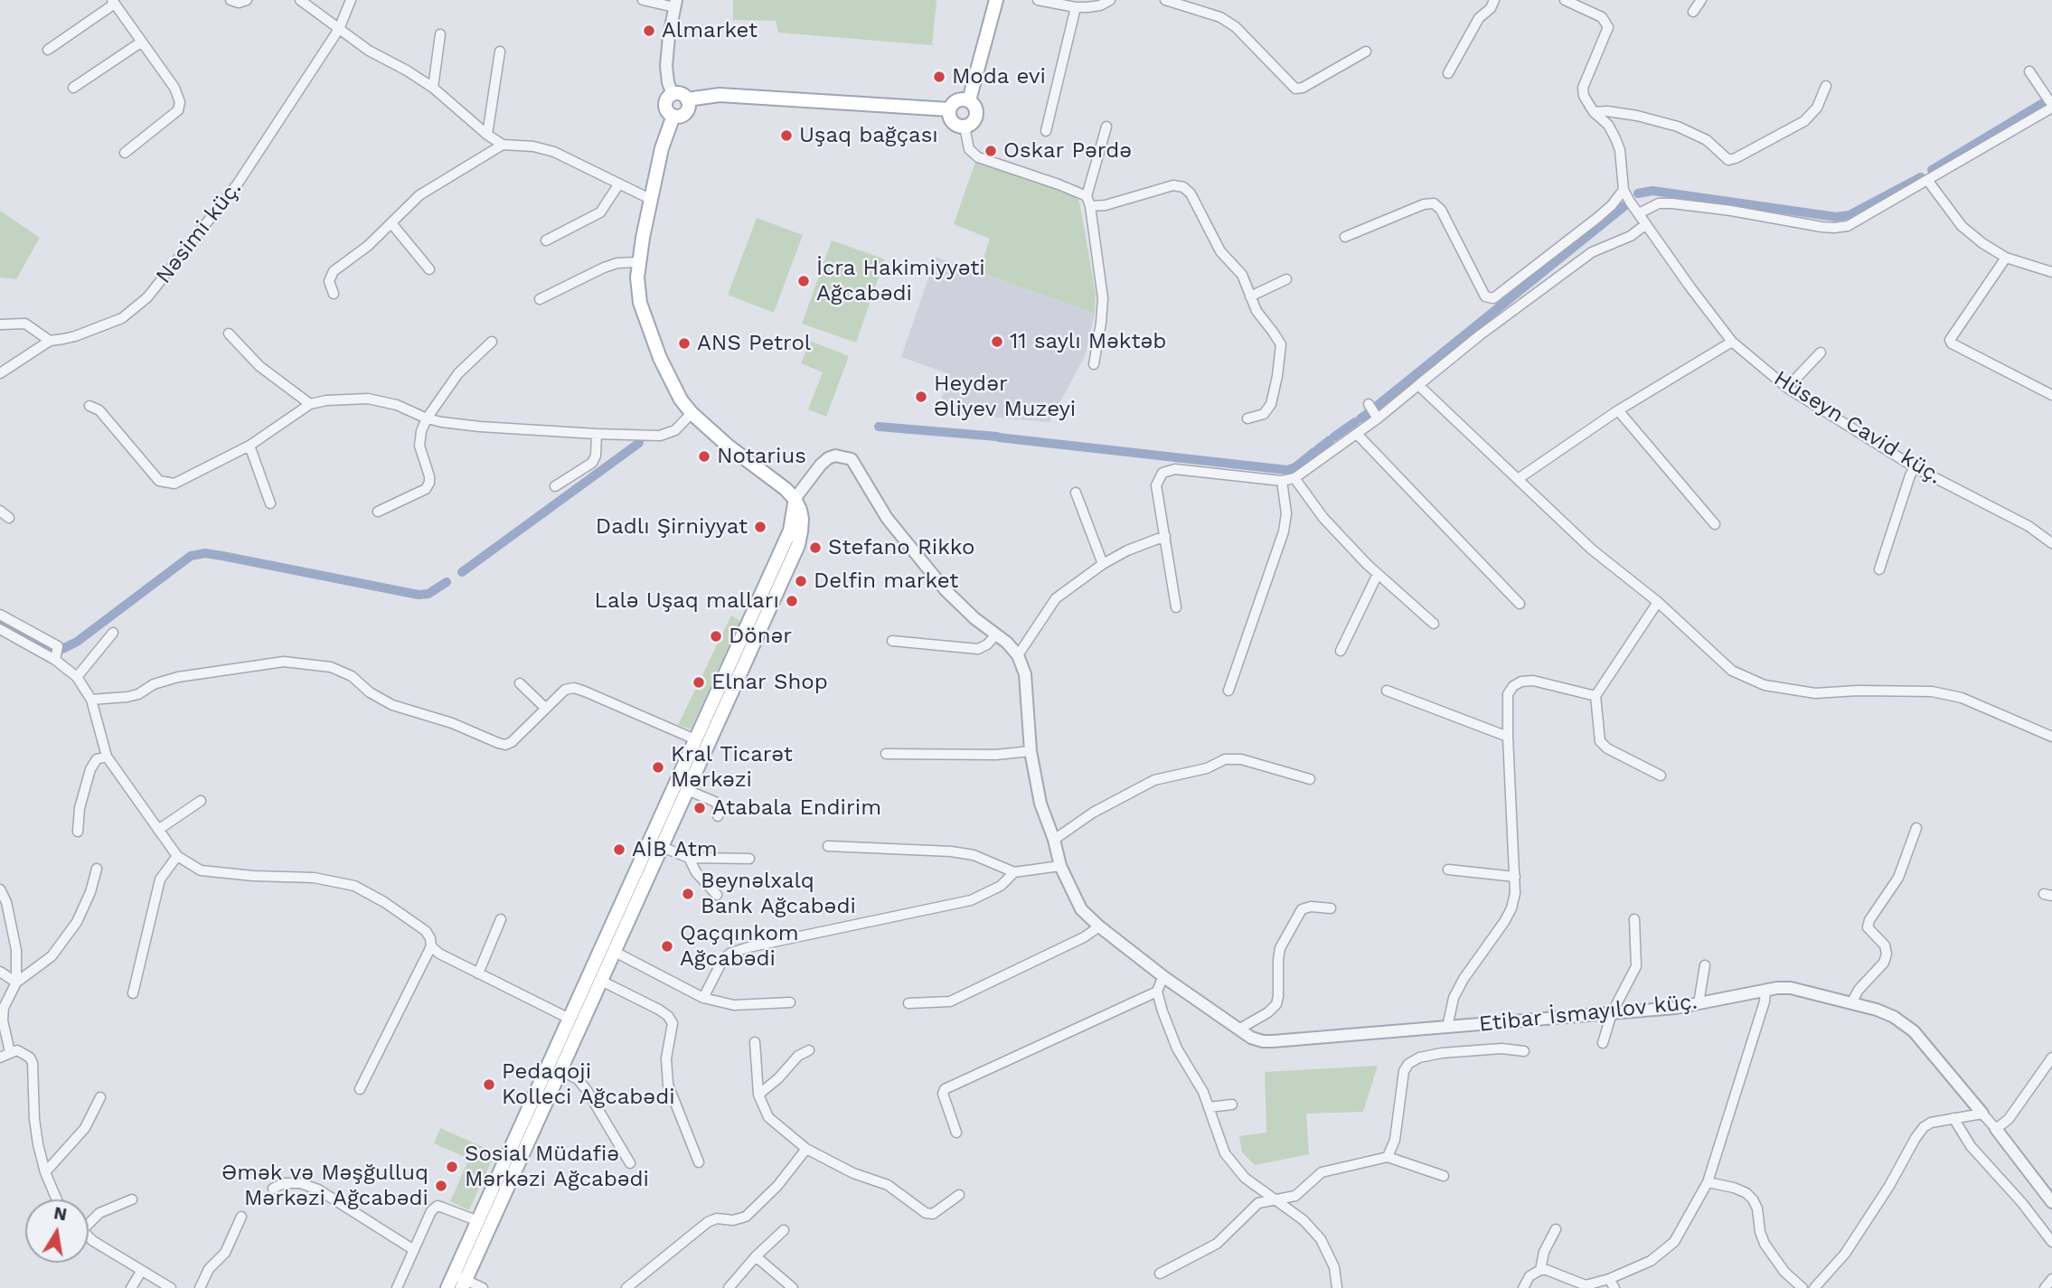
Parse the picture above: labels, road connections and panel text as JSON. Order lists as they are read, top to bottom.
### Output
{
  "streets": {
    "street": ["Nəsimi küç.", "Hüseyn Cavid küç.", "Etibar İsmayılov küç."]
  },
  "places": [
    "Almarket",
    "Moda evi",
    "Uşaq bağçası",
    "Oskar Pərdə",
    "İcra Hakimiyyəti Ağcabədi",
    "11 saylı Məktəb",
    "ANS Petrol",
    "Heydər Əliyev Muzeyi",
    "Notarius",
    "Dadlı Şirniyyat",
    "Stefano Rikko",
    "Delfin market",
    "Lalə Uşaq malları",
    "Dönər",
    "Elnar Shop",
    "Kral Ticarət Mərkəzi",
    "Atabala Endirim",
    "AİB Atm",
    "Beynəlxalq Bank Ağcabədi",
    "Qaçqınkom Ağcabədi",
    "Pedaqoji Kolleci Ağcabədi",
    "Sosial Müdafiə Mərkəzi Ağcabədi",
    "Əmək və Məşğulluq Mərkəzi Ağcabədi"
  ],
  "north": "top"
}
